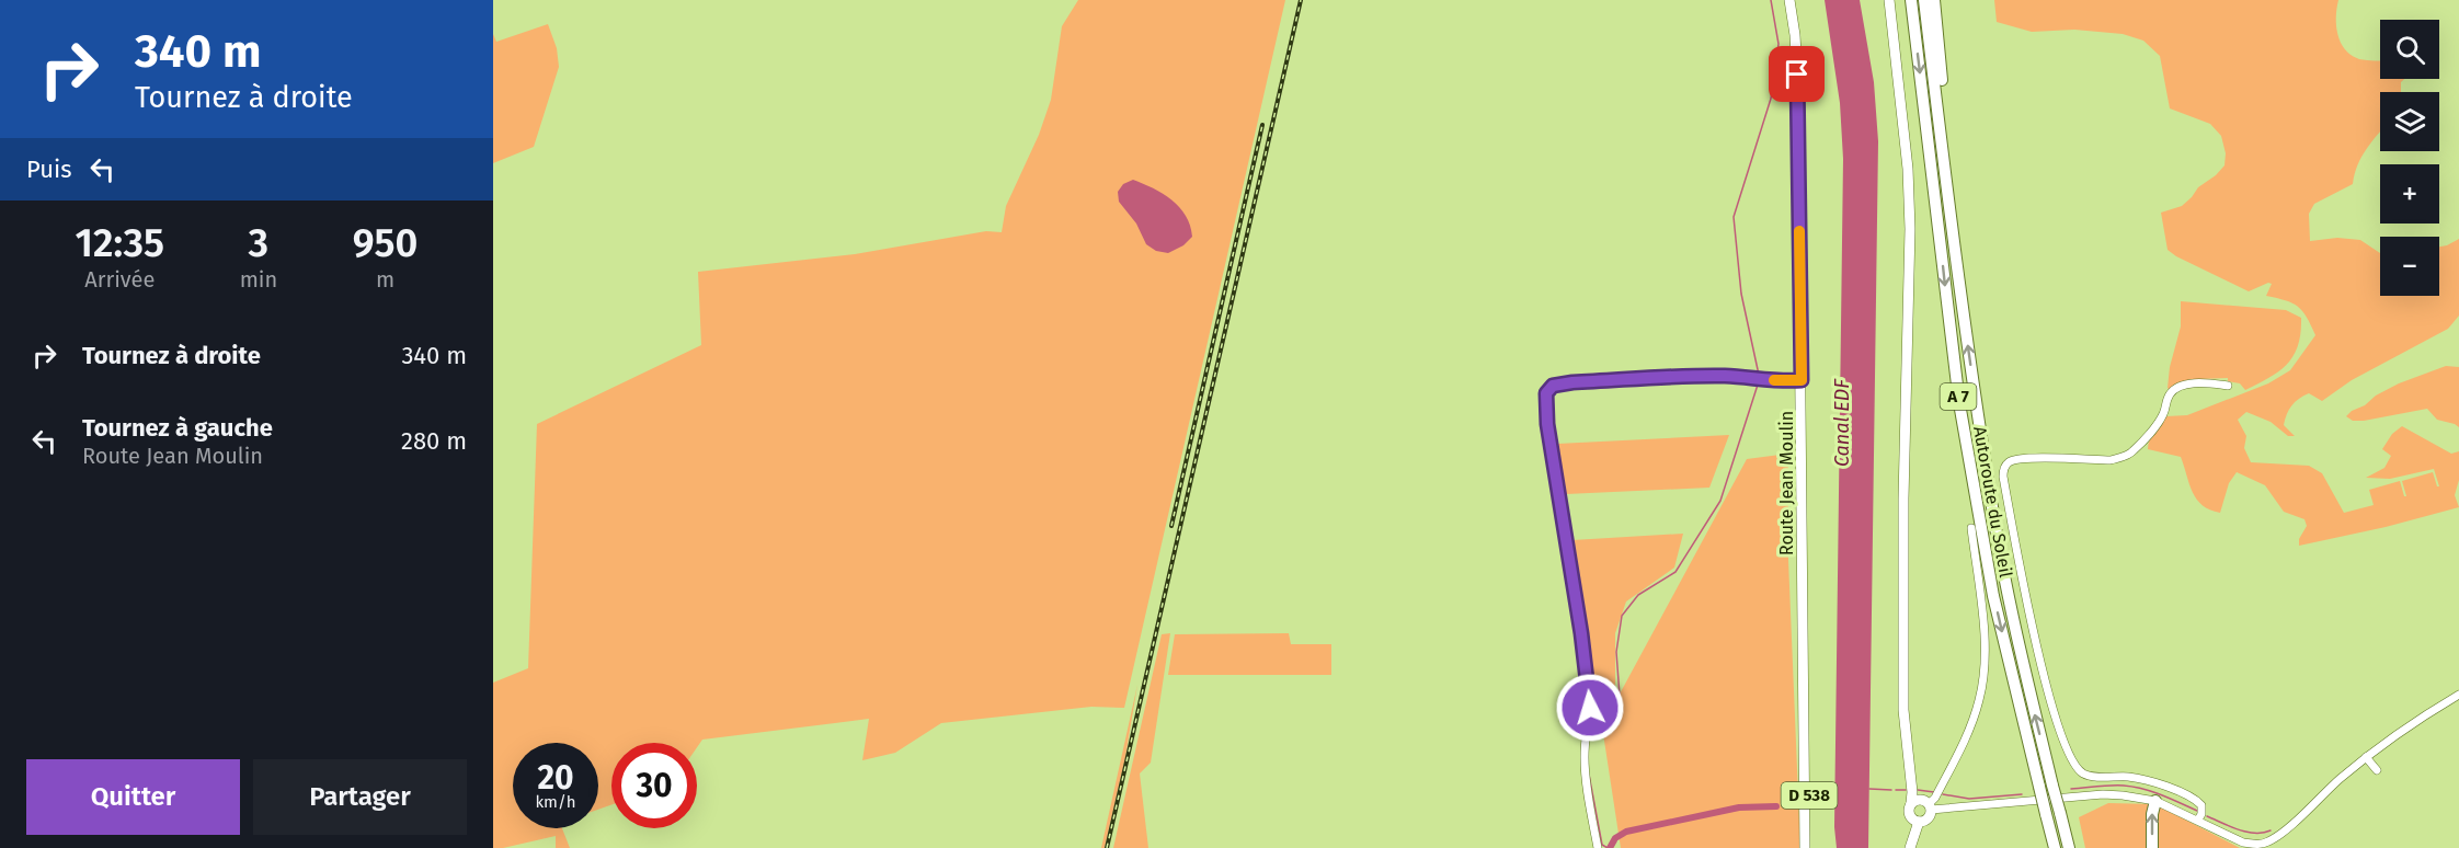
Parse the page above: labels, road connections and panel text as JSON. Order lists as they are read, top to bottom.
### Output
{
  "streets": {
    "highway": ["A 7", "Autoroute du Soleil"],
    "main road": ["Route Jean Moulin", "D 538"]
  },
  "water": ["Canal EDF"],
  "page": {
    "turn": ["340 m", "Tournez à droite"],
    "map_buttons": ["+", "−"],
    "then": "Puis",
    "eta": [
      "12:35",
      "Arrivée",
      "3",
      "min",
      "950",
      "m"
    ],
    "list": [
      {
        "name": "Tournez à droite",
        "value": "340 m"
      },
      {
        "name": "Tournez à gauche",
        "note": "Route Jean Moulin",
        "value": "280 m"
      }
    ],
    "speed": "20 km/h",
    "limit": "30",
    "buttons": ["Quitter", "Partager"]
  }
}
